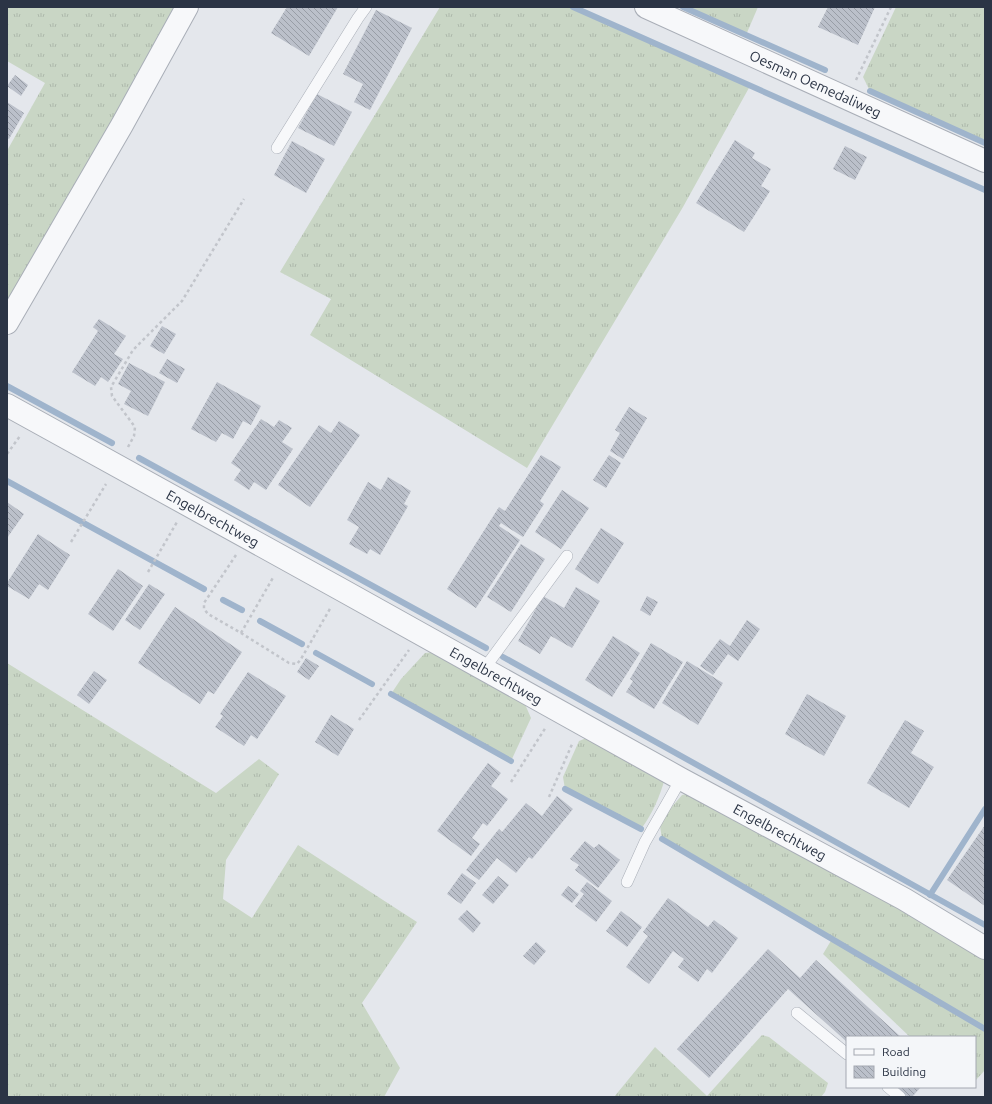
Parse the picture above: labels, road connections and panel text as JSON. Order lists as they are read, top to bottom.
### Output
{
  "streets": {
    "street": ["Oesman Oemedaliweg", "Engelbrechtweg"]
  },
  "legend": ["Road", "Building"]
}
